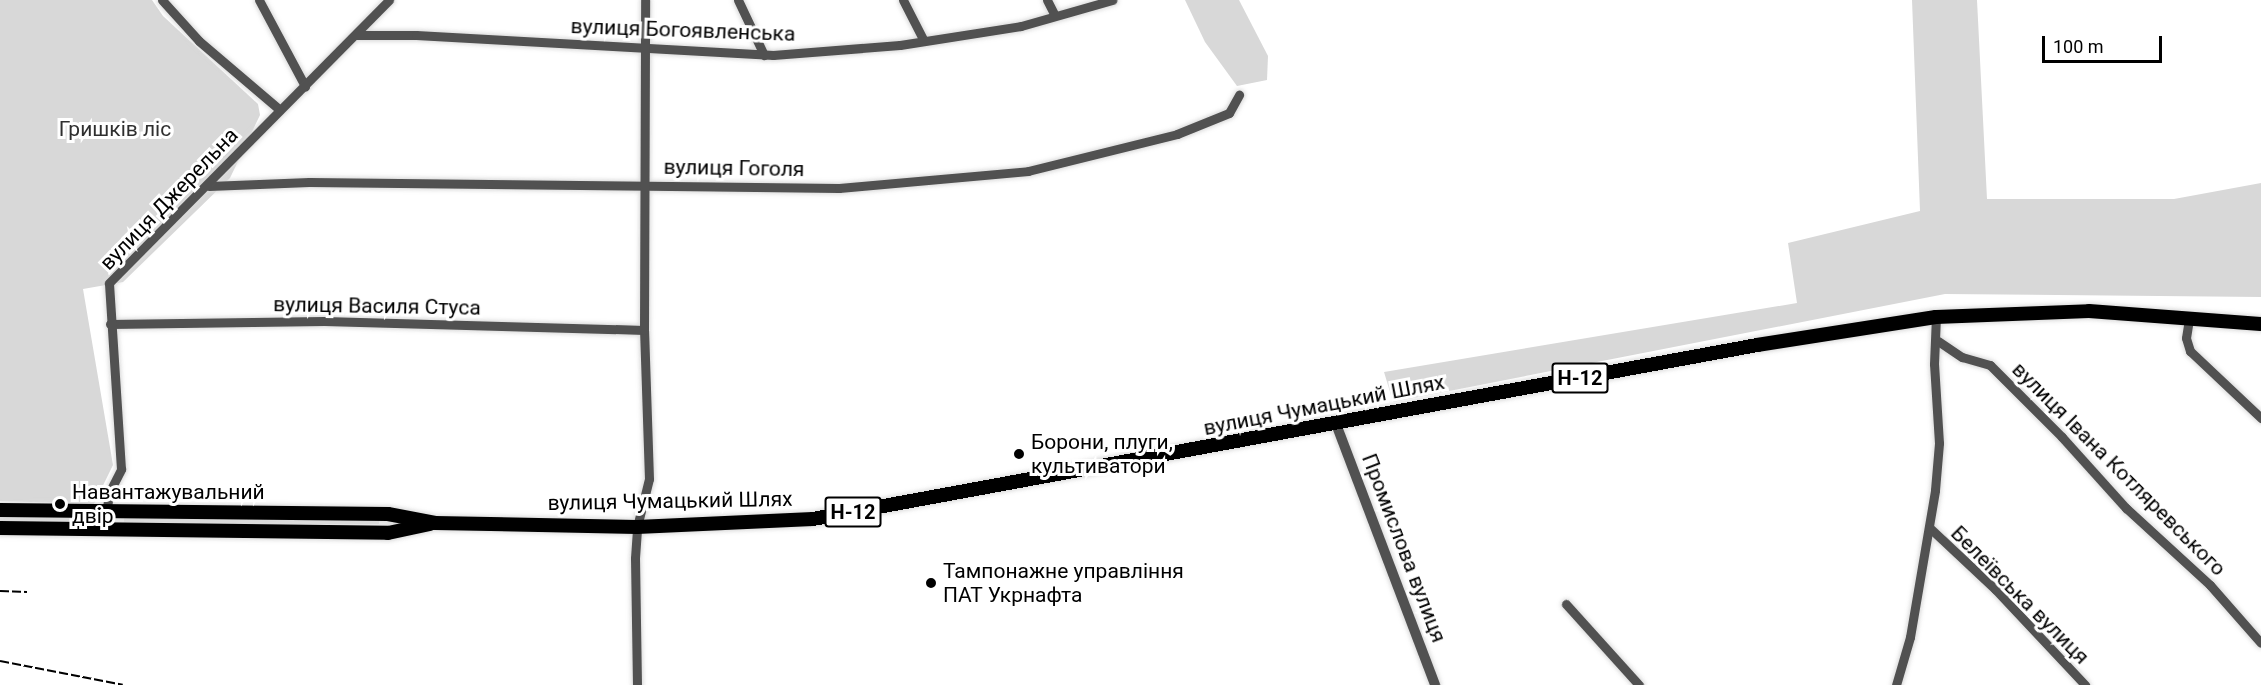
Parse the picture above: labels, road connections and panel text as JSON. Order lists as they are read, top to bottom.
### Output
{
  "streets": {
    "main road": ["Н-12", "вулиця Чумацький Шлях"],
    "street": [
      "вулиця Богоявленська",
      "вулиця Гоголя",
      "вулиця Джерельна",
      "вулиця Василя Стуса",
      "вулиця Івана Котляревського",
      "Промислова вулиця",
      "Белеївська вулиця"
    ]
  },
  "crossings": [
    ["вулиця Богоявленська", "вулиця Джерельна"],
    ["вулиця Гоголя", "вулиця Джерельна"],
    ["вулиця Джерельна", "вулиця Василя Стуса"],
    ["вулиця Джерельна", "вулиця Чумацький Шлях"],
    ["вулиця Чумацький Шлях", "Промислова вулиця"]
  ],
  "parks": ["Гришків ліс"],
  "places": ["Борони, плуги, культиватори", "Навантажувальний двір", "Тампонажне управління ПАТ Укрнафта"],
  "scale_bar": "100 m"
}
